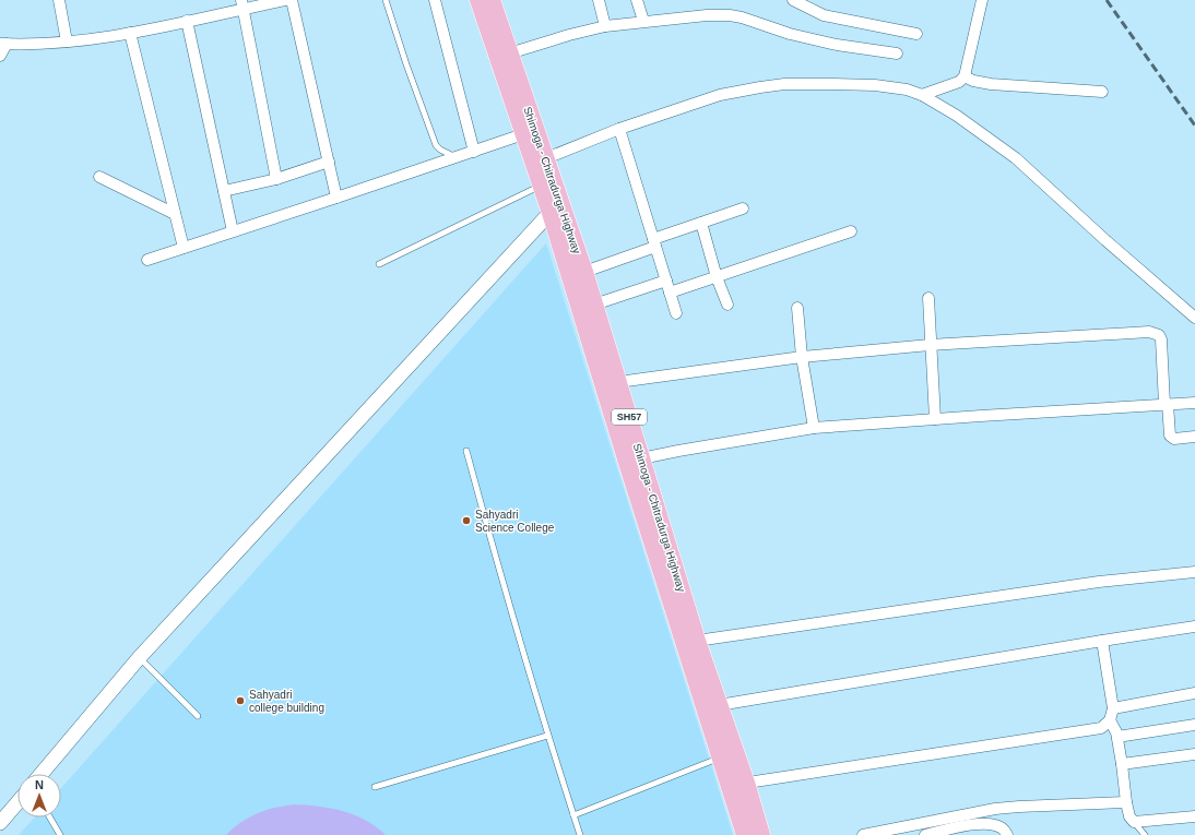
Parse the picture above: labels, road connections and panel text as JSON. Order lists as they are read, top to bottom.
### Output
{
  "streets": {
    "main road": ["Shimoga - Chitradurga Highway", "SH57"]
  },
  "places": ["Sahyadri Science College", "Sahyadri college building"],
  "north": "top"
}
